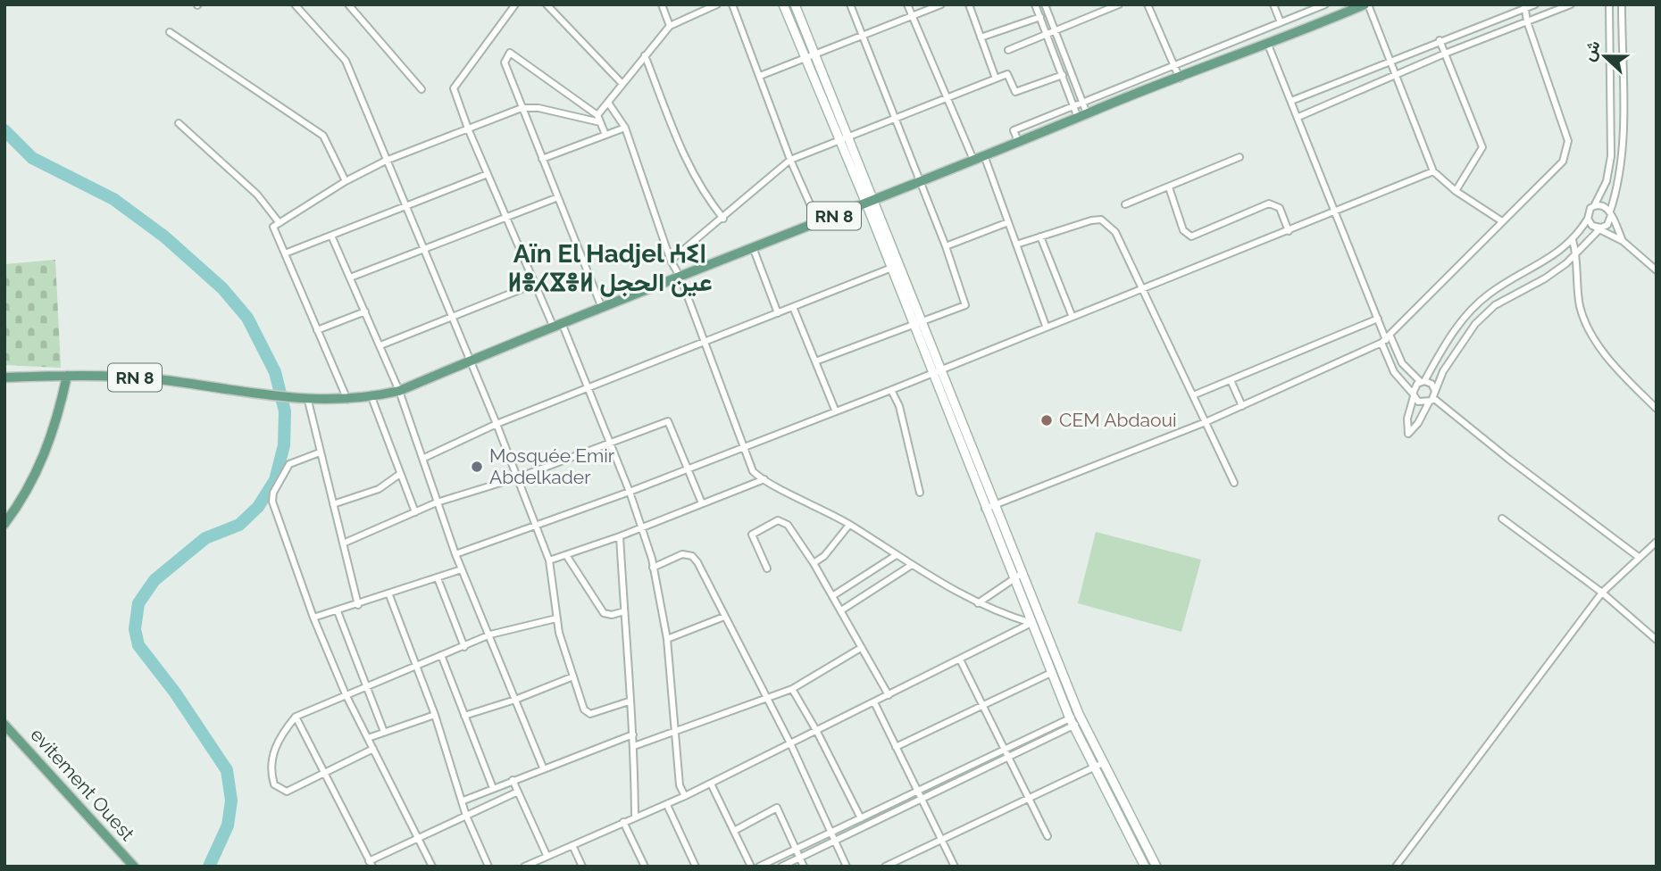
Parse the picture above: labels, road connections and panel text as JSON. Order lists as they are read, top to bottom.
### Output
{
  "streets": {
    "main road": ["RN 8", "evitement Ouest"]
  },
  "districts": ["Aïn El Hadjel ⵄⵉⵏ ⵍⴻⵃⴵⴻⵍ عين الحجل"],
  "places": ["CEM Abdaoui", "Mosquée Emir Abdelkader"],
  "north": "left"
}
